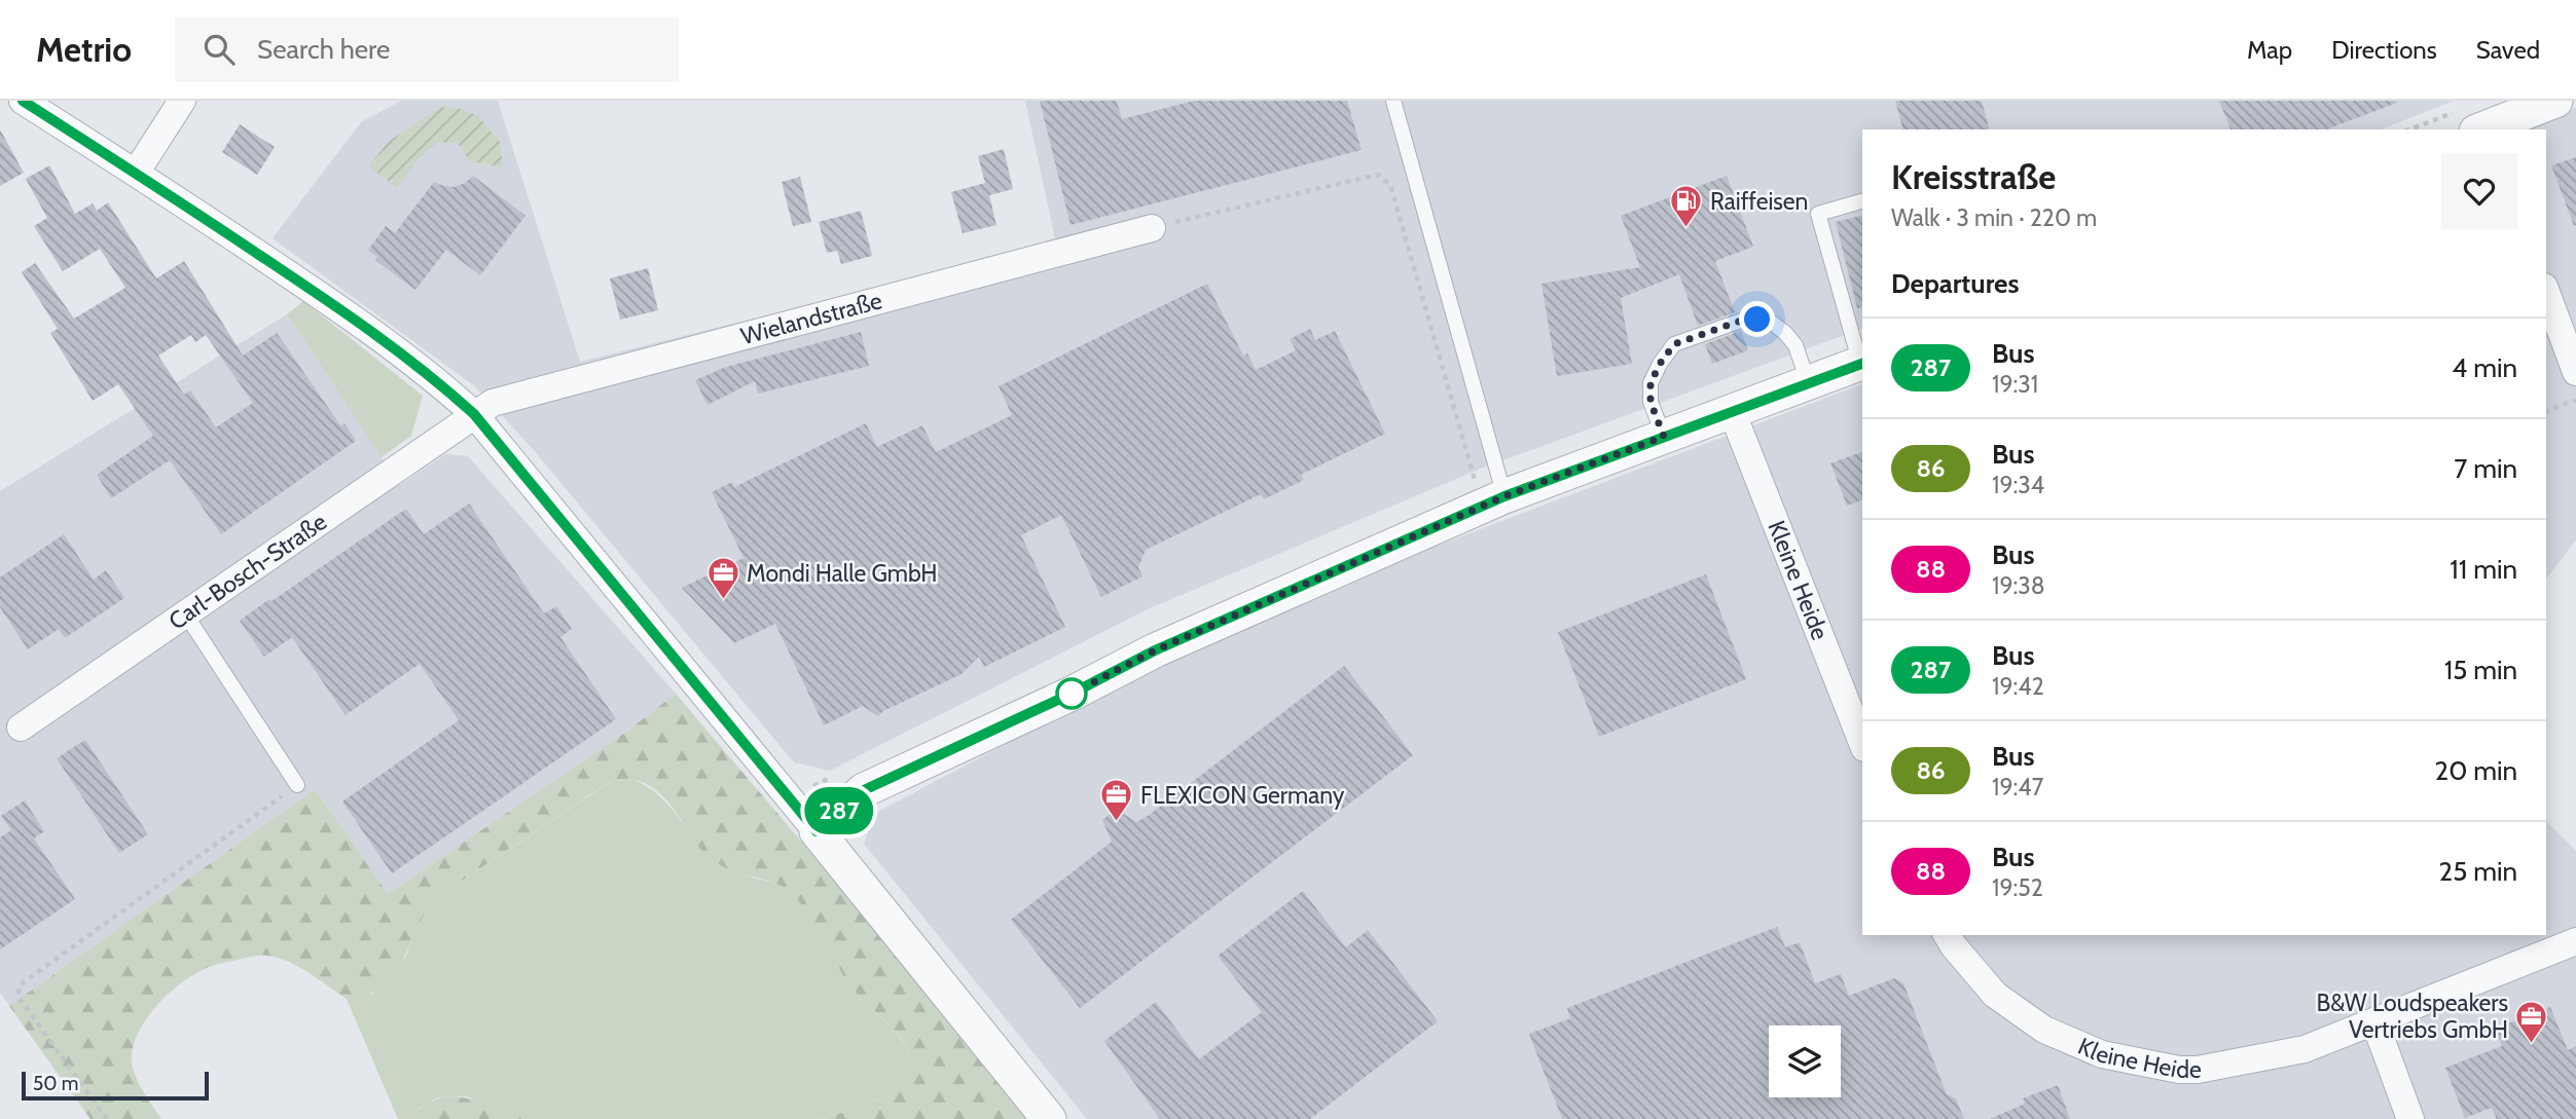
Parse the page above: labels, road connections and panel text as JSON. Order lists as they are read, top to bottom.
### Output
{
  "streets": {
    "street": ["Wielandstraße", "Carl-Bosch-Straße", "Kleine Heide"]
  },
  "crossings": [
    ["Wielandstraße", "Carl-Bosch-Straße"]
  ],
  "places": {
    "fuel station": ["Raiffeisen"],
    "office": ["Mondi Halle GmbH", "FLEXICON Germany", "B&W Loudspeakers Vertriebs GmbH"]
  },
  "lines": ["bus line 287"],
  "scale_bar": "50 m",
  "page": {
    "header": "Metrio",
    "search": "Search here",
    "nav": ["Map", "Directions", "Saved"],
    "on_map": "287",
    "heading": [
      ["Kreisstraße", "Walk · 3 min · 220 m"],
      "Departures"
    ],
    "list": [
      {
        "mark": "287",
        "name": "Bus",
        "note": "19:31",
        "value": "4 min"
      },
      {
        "mark": "86",
        "name": "Bus",
        "note": "19:34",
        "value": "7 min"
      },
      {
        "mark": "88",
        "name": "Bus",
        "note": "19:38",
        "value": "11 min"
      },
      {
        "mark": "287",
        "name": "Bus",
        "note": "19:42",
        "value": "15 min"
      },
      {
        "mark": "86",
        "name": "Bus",
        "note": "19:47",
        "value": "20 min"
      },
      {
        "mark": "88",
        "name": "Bus",
        "note": "19:52",
        "value": "25 min"
      }
    ],
    "scale": "50 m"
  }
}
